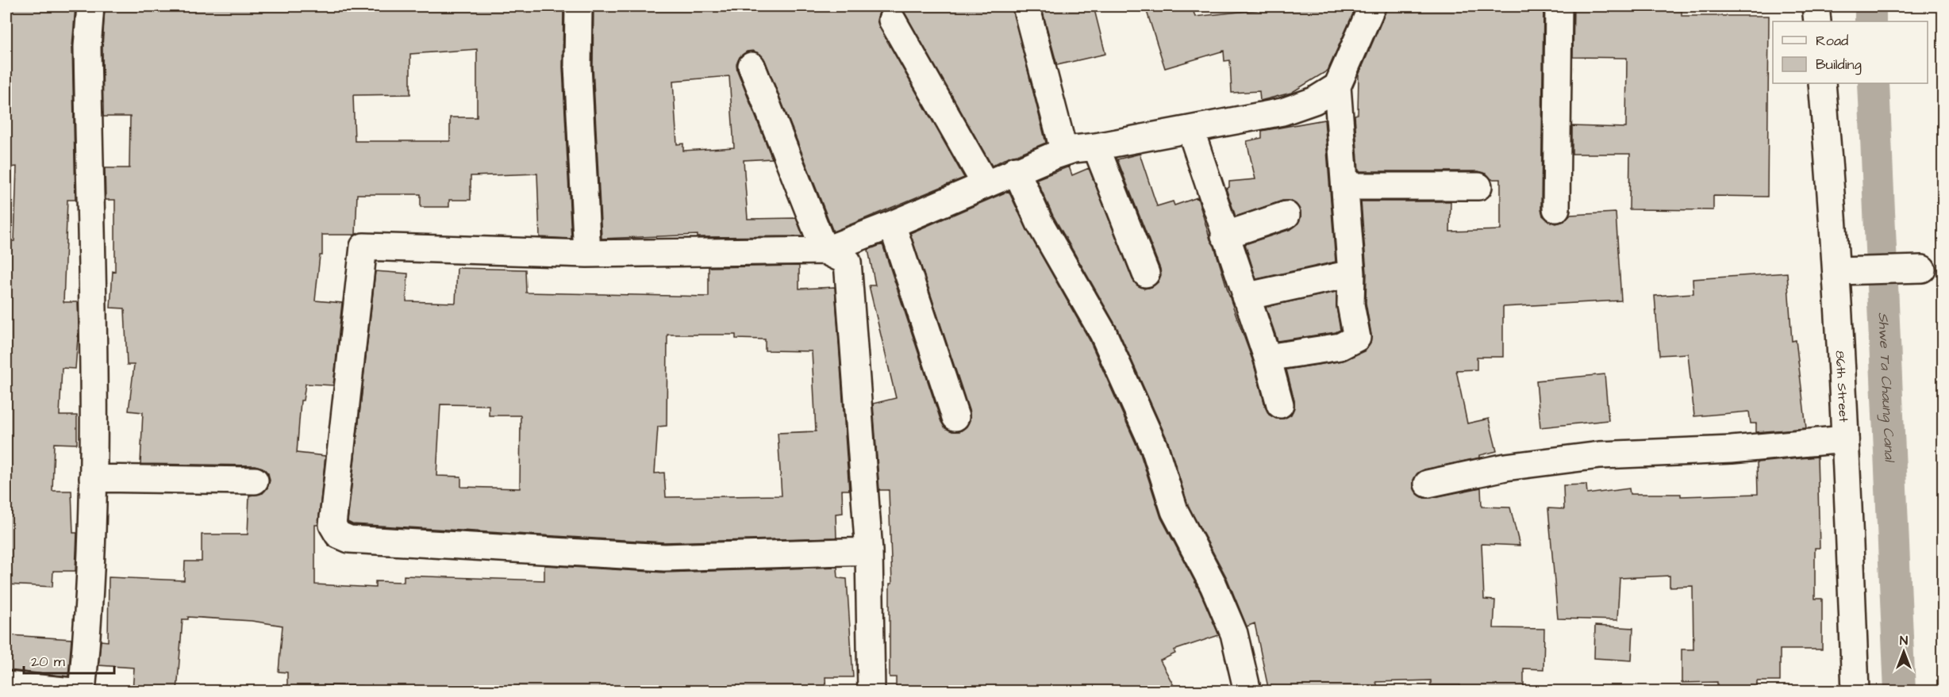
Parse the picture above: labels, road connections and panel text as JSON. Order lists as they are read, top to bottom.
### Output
{
  "streets": {
    "street": ["86th Street"]
  },
  "water": ["Shwe Ta Chaung Canal"],
  "legend": ["Road", "Building"],
  "scale_bar": "20 m",
  "north": "top"
}
